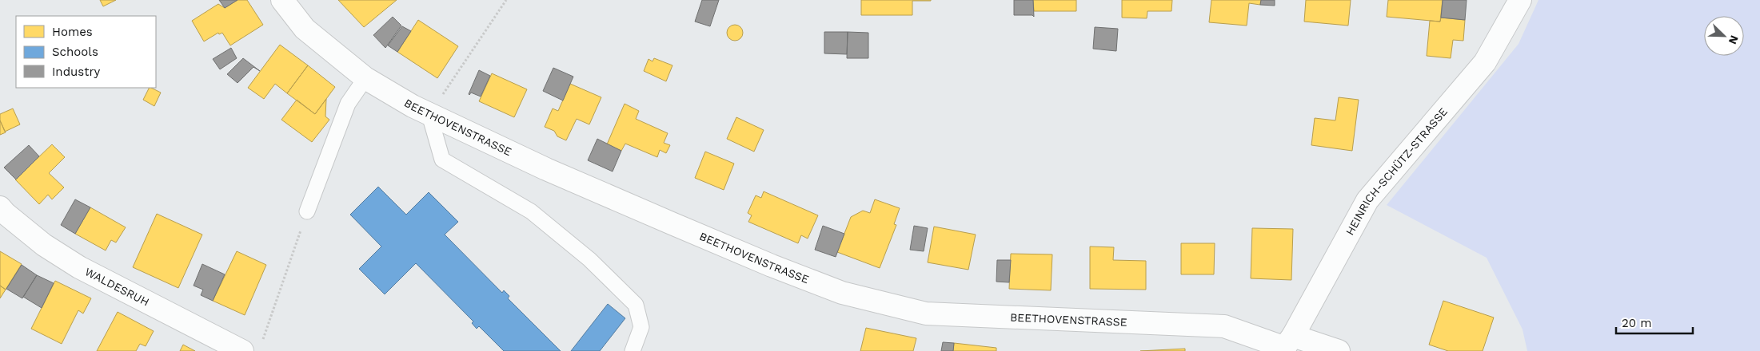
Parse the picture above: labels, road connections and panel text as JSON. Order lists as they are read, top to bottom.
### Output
{
  "streets": {
    "street": ["BEETHOVENSTRASSE", "HEINRICH-SCHÜTZ-STRASSE", "WALDESRUH"]
  },
  "crossings": [
    ["BEETHOVENSTRASSE", "HEINRICH-SCHÜTZ-STRASSE"]
  ],
  "legend": ["Homes", "Schools", "Industry"],
  "scale_bar": "20 m",
  "north": "bottom right"
}
